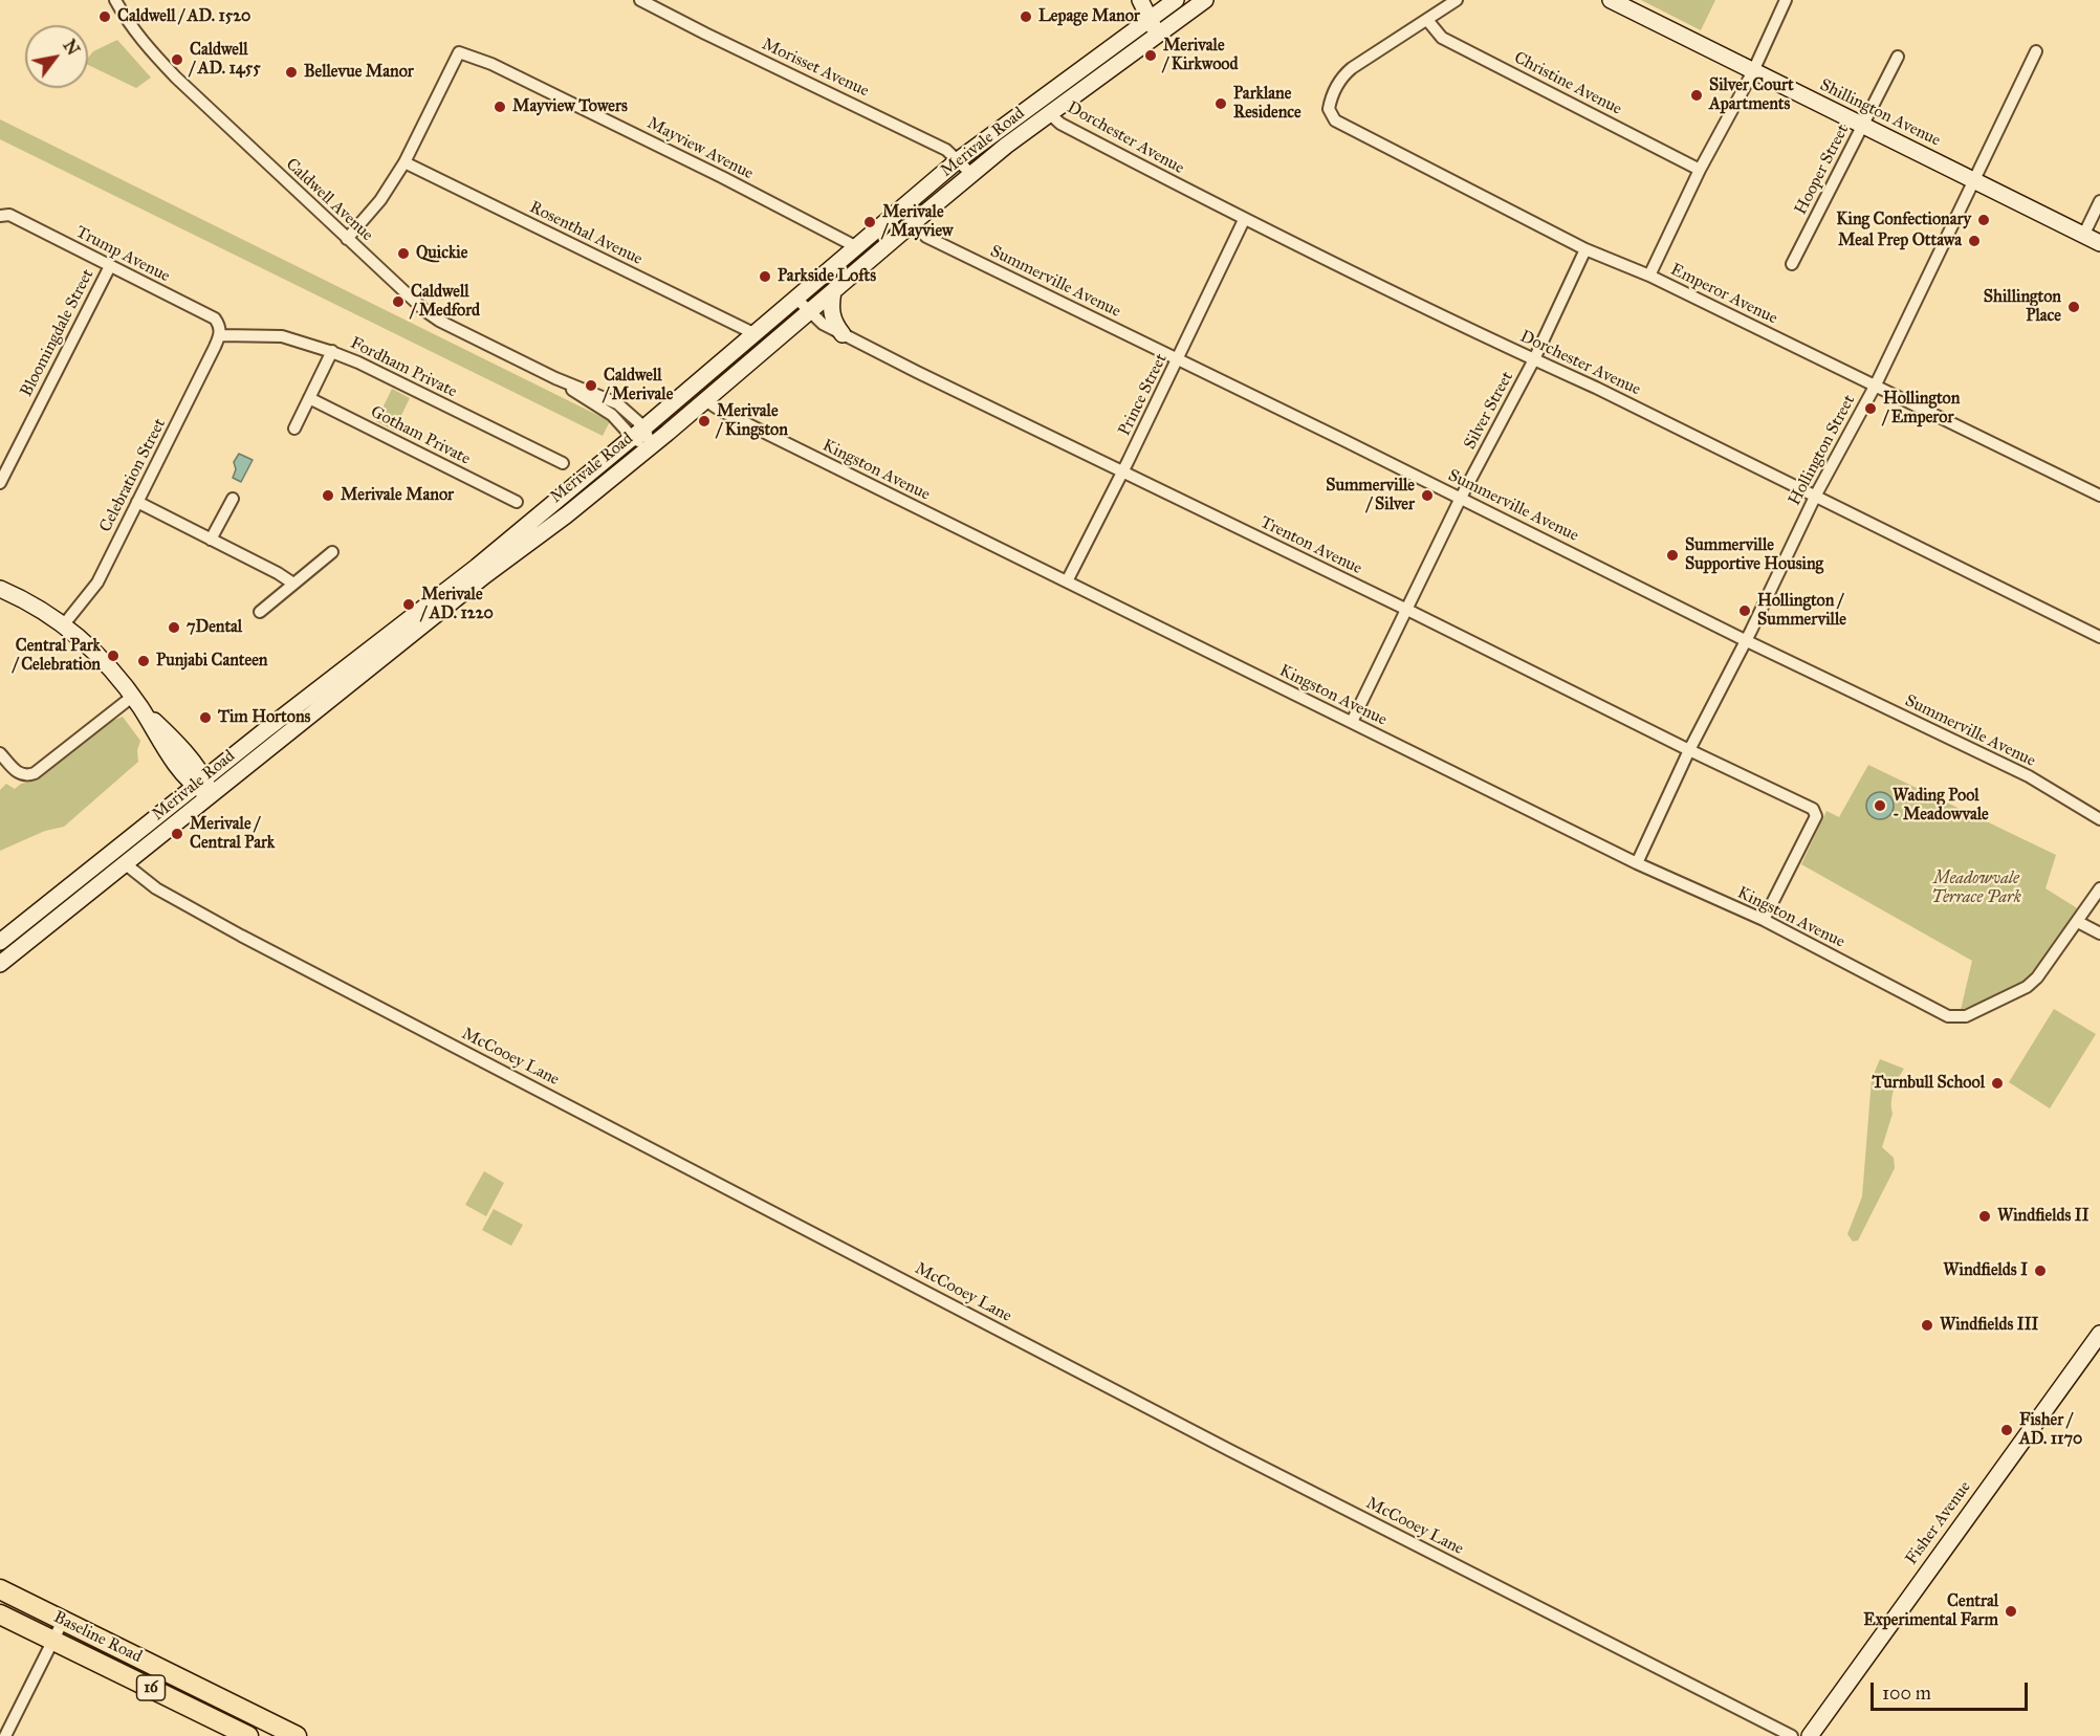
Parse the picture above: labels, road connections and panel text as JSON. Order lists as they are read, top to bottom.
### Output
{
  "streets": {
    "main road": [
      "Shillington Avenue",
      "Merivale Road",
      "Fisher Avenue",
      "Baseline Road",
      "16"
    ],
    "street": [
      "Morisset Avenue",
      "Christine Avenue",
      "Dorchester Avenue",
      "Mayview Avenue",
      "Hooper Street",
      "Caldwell Avenue",
      "Rosenthal Avenue",
      "Trump Avenue",
      "Summerville Avenue",
      "Emperor Avenue",
      "Bloomingdale Street",
      "Fordham Private",
      "Prince Street",
      "Silver Street",
      "Gotham Private",
      "Hollington Street",
      "Kingston Avenue",
      "Celebration Street",
      "Trenton Avenue",
      "McCooey Lane"
    ]
  },
  "crossings": [
    ["Morisset Avenue", "Merivale Road"],
    ["Christine Avenue", "Emperor Avenue"],
    ["Shillington Avenue", "Hooper Street"],
    ["Shillington Avenue", "Hollington Street"],
    ["Dorchester Avenue", "Merivale Road"],
    ["Dorchester Avenue", "Prince Street"],
    ["Dorchester Avenue", "Silver Street"],
    ["Dorchester Avenue", "Hollington Street"],
    ["Merivale Road", "Mayview Avenue"],
    ["Merivale Road", "Caldwell Avenue"],
    ["Merivale Road", "Rosenthal Avenue"],
    ["Merivale Road", "Summerville Avenue"],
    ["Merivale Road", "Kingston Avenue"],
    ["Merivale Road", "Trenton Avenue"],
    ["Merivale Road", "McCooey Lane"],
    ["Mayview Avenue", "Rosenthal Avenue"],
    ["Trump Avenue", "Bloomingdale Street"],
    ["Trump Avenue", "Fordham Private"],
    ["Trump Avenue", "Celebration Street"],
    ["Summerville Avenue", "Prince Street"],
    ["Summerville Avenue", "Silver Street"],
    ["Summerville Avenue", "Hollington Street"],
    ["Emperor Avenue", "Silver Street"],
    ["Emperor Avenue", "Hollington Street"],
    ["Fordham Private", "Celebration Street"],
    ["Prince Street", "Kingston Avenue"],
    ["Prince Street", "Trenton Avenue"],
    ["Silver Street", "Kingston Avenue"],
    ["Silver Street", "Trenton Avenue"],
    ["Hollington Street", "Kingston Avenue"],
    ["Hollington Street", "Trenton Avenue"],
    ["Kingston Avenue", "Trenton Avenue"]
  ],
  "parks": ["Meadowvale Terrace Park"],
  "places": [
    "Caldwell / AD. 1520",
    "Lepage Manor",
    "Merivale / Kirkwood",
    "Caldwell / AD. 1455",
    "Bellevue Manor",
    "Silver Court Apartments",
    "Parklane Residence",
    "Mayview Towers",
    "King Confectionary",
    "Merivale / Mayview",
    "Meal Prep Ottawa",
    "Quickie",
    "Parkside Lofts",
    "Caldwell / Medford",
    "Shillington Place",
    "Caldwell / Merivale",
    "Hollington / Emperor",
    "Merivale / Kingston",
    "Merivale Manor",
    "Summerville / Silver",
    "Summerville Supportive Housing",
    "Merivale / AD. 1220",
    "Hollington / Summerville",
    "7Dental",
    "Central Park / Celebration",
    "Punjabi Canteen",
    "Tim Hortons",
    "Wading Pool - Meadowvale",
    "Merivale / Central Park",
    "Turnbull School",
    "Windfields II",
    "Windfields I",
    "Windfields III",
    "Fisher / AD. 1170",
    "Central Experimental Farm"
  ],
  "scale_bar": "100 m",
  "north": "top right"
}
